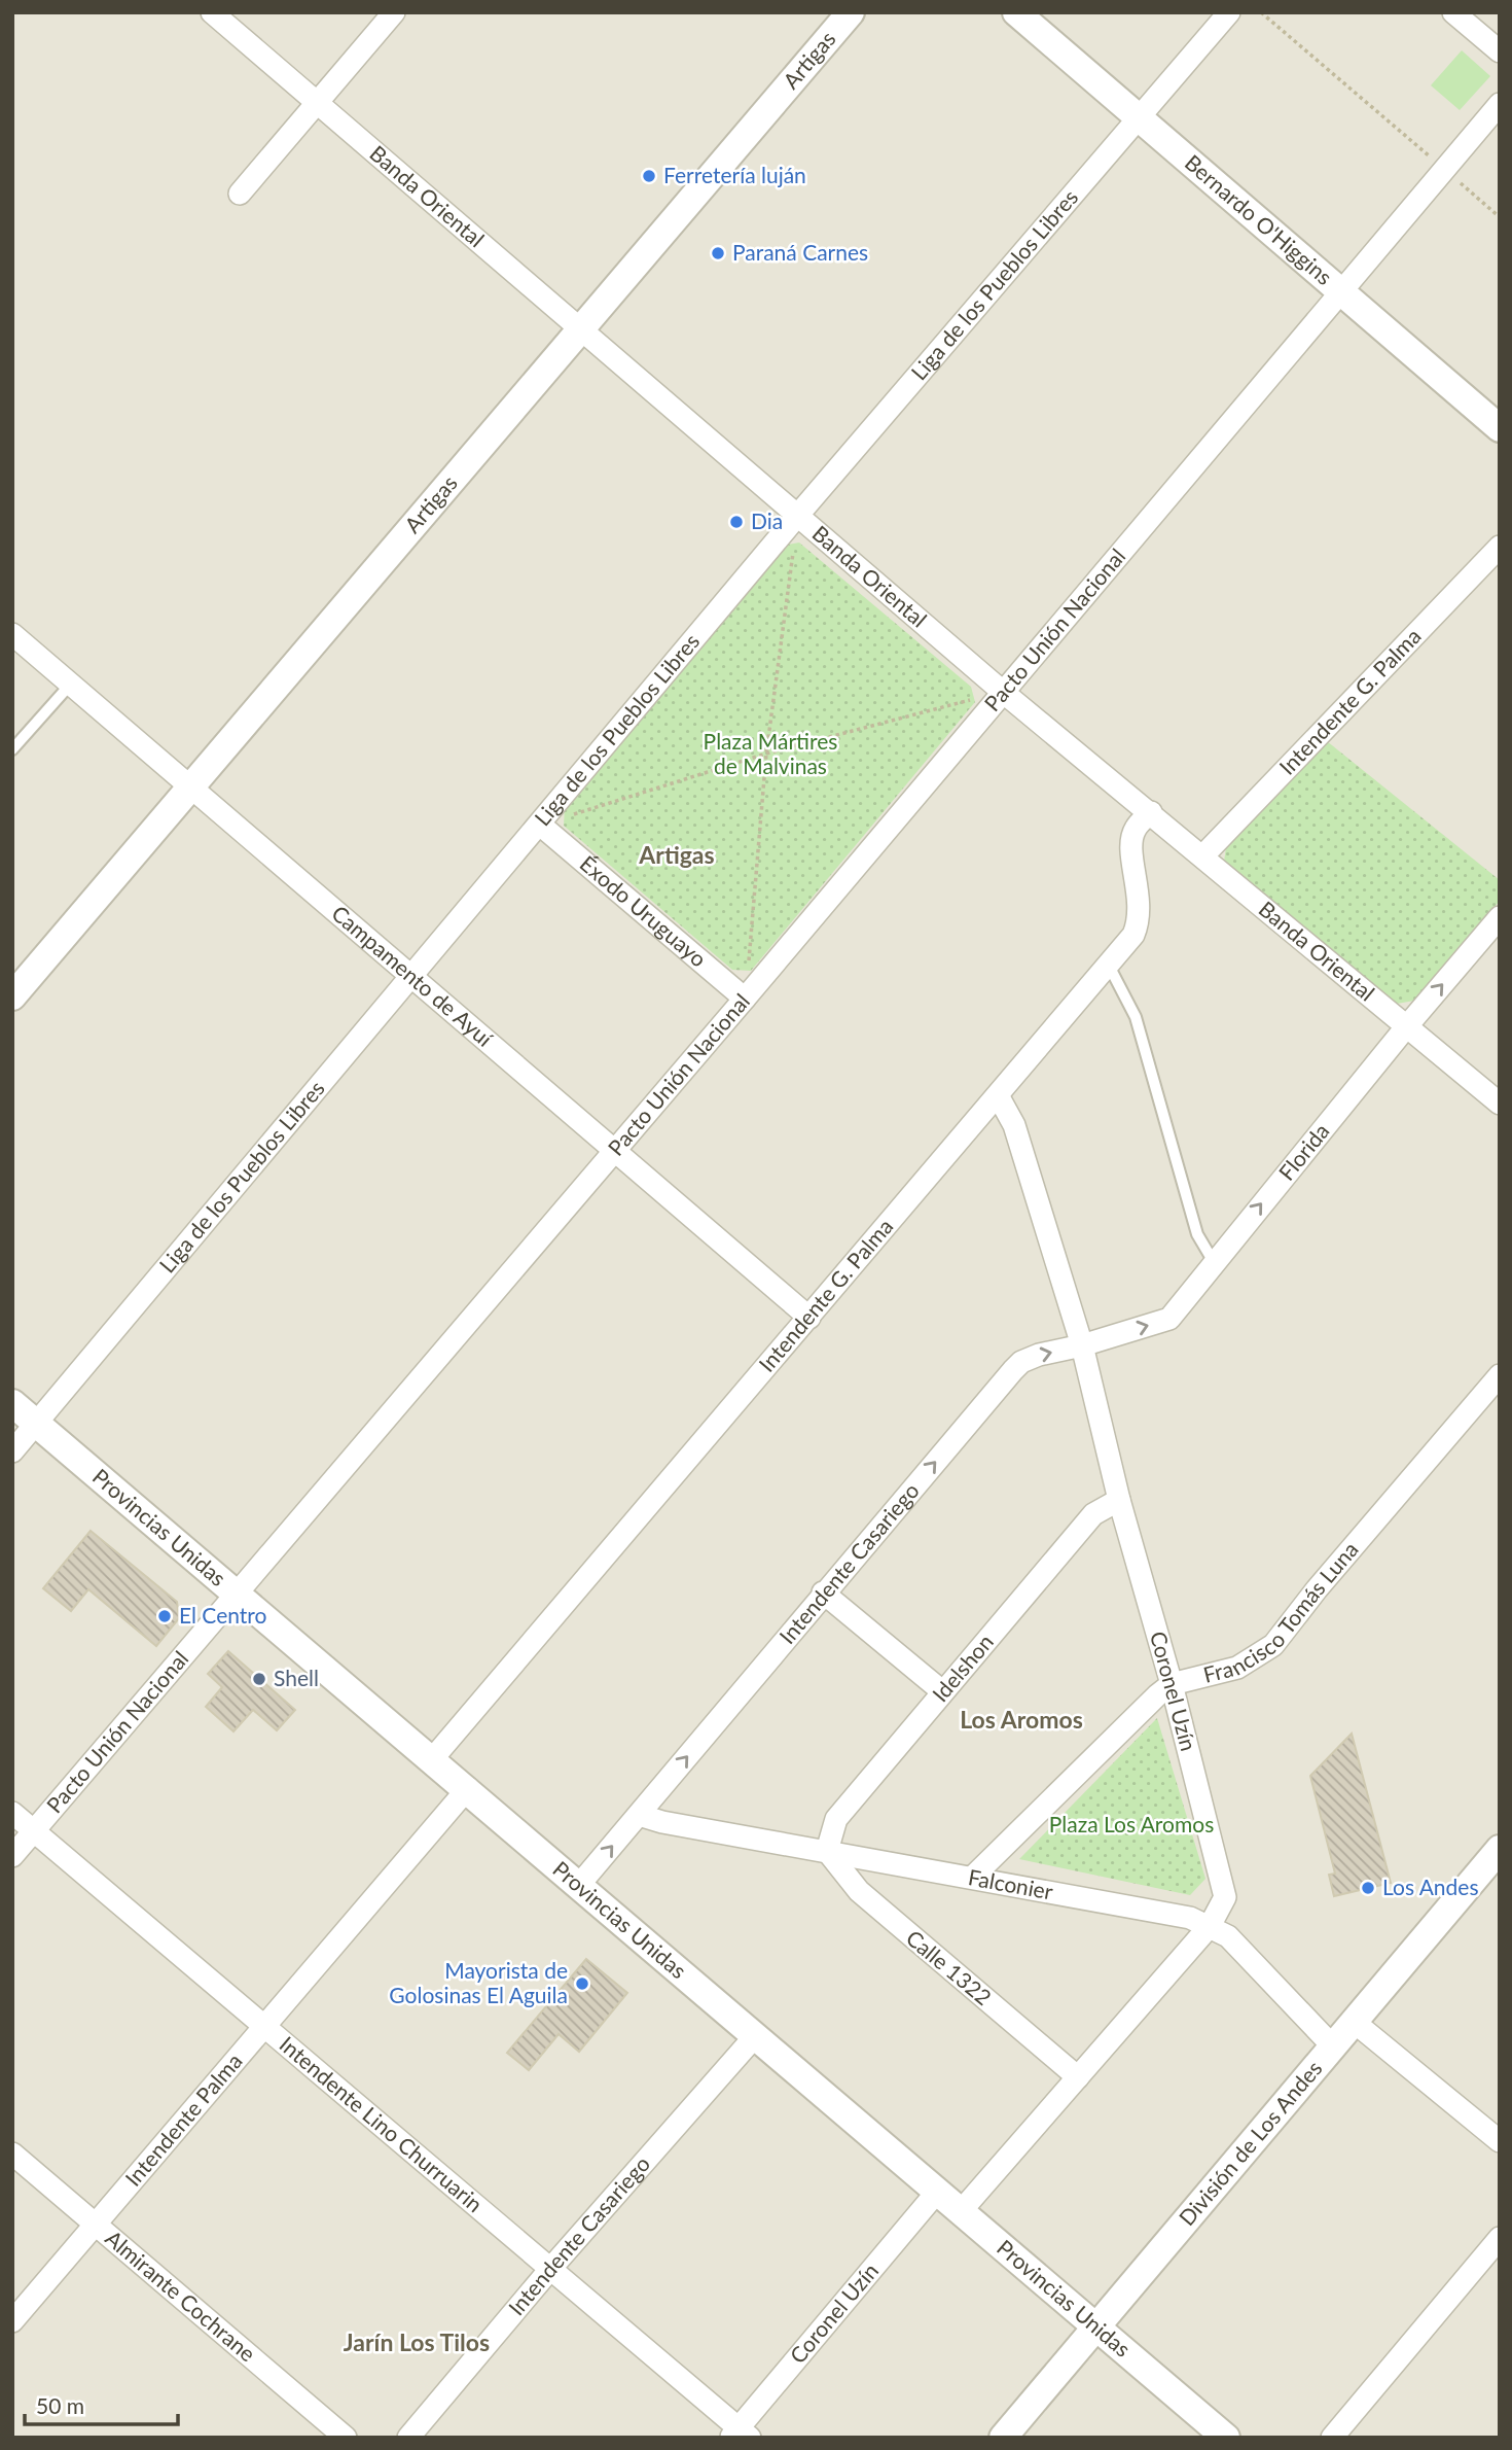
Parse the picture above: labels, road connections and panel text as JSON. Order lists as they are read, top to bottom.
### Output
{
  "streets": {
    "street": [
      "Artigas",
      "Banda Oriental",
      "Bernardo O'Higgins",
      "Liga de los Pueblos Libres",
      "Pacto Unión Nacional",
      "Intendente G. Palma",
      "Éxodo Uruguayo",
      "Campamento de Ayuí",
      "Florida",
      "Provincias Unidas",
      "Intendente Casariego",
      "Francisco Tomás Luna",
      "Idelshon",
      "Coronel Uzín",
      "Falconier",
      "Calle 1322",
      "Intendente Palma",
      "Intendente Lino Churruarin",
      "División de Los Andes",
      "Almirante Cochrane"
    ]
  },
  "crossings": [
    ["Artigas", "Banda Oriental"],
    ["Artigas", "Campamento de Ayuí"],
    ["Banda Oriental", "Liga de los Pueblos Libres"],
    ["Banda Oriental", "Pacto Unión Nacional"],
    ["Banda Oriental", "Intendente G. Palma"],
    ["Banda Oriental", "Florida"],
    ["Bernardo O'Higgins", "Liga de los Pueblos Libres"],
    ["Bernardo O'Higgins", "Pacto Unión Nacional"],
    ["Liga de los Pueblos Libres", "Éxodo Uruguayo"],
    ["Liga de los Pueblos Libres", "Campamento de Ayuí"],
    ["Liga de los Pueblos Libres", "Provincias Unidas"],
    ["Pacto Unión Nacional", "Éxodo Uruguayo"],
    ["Pacto Unión Nacional", "Campamento de Ayuí"],
    ["Pacto Unión Nacional", "Provincias Unidas"],
    ["Pacto Unión Nacional", "Intendente Lino Churruarin"],
    ["Intendente G. Palma", "Campamento de Ayuí"],
    ["Intendente G. Palma", "Provincias Unidas"],
    ["Intendente G. Palma", "Coronel Uzín"],
    ["Florida", "Intendente Casariego"],
    ["Florida", "Coronel Uzín"],
    ["Provincias Unidas", "Intendente Casariego"],
    ["Provincias Unidas", "Coronel Uzín"],
    ["Provincias Unidas", "Intendente Palma"],
    ["Provincias Unidas", "División de Los Andes"],
    ["Intendente Casariego", "Coronel Uzín"],
    ["Intendente Casariego", "Falconier"],
    ["Intendente Casariego", "Intendente Lino Churruarin"],
    ["Francisco Tomás Luna", "Coronel Uzín"],
    ["Francisco Tomás Luna", "Falconier"],
    ["Idelshon", "Coronel Uzín"],
    ["Idelshon", "Falconier"],
    ["Idelshon", "Calle 1322"],
    ["Coronel Uzín", "Falconier"],
    ["Coronel Uzín", "Calle 1322"],
    ["Coronel Uzín", "Intendente Lino Churruarin"],
    ["Falconier", "Calle 1322"],
    ["Falconier", "División de Los Andes"],
    ["Intendente Palma", "Intendente Lino Churruarin"],
    ["Intendente Palma", "Almirante Cochrane"]
  ],
  "one_way": ["Florida", "Intendente Casariego"],
  "districts": ["Artigas", "Los Aromos", "Jarín Los Tilos"],
  "parks": ["Plaza Mártires de Malvinas", "Plaza Los Aromos"],
  "places": [
    "Ferretería luján",
    "Paraná Carnes",
    "Dia",
    "El Centro",
    "Shell",
    "Los Andes",
    "Mayorista de Golosinas El Aguila"
  ],
  "scale_bar": "50 m"
}
